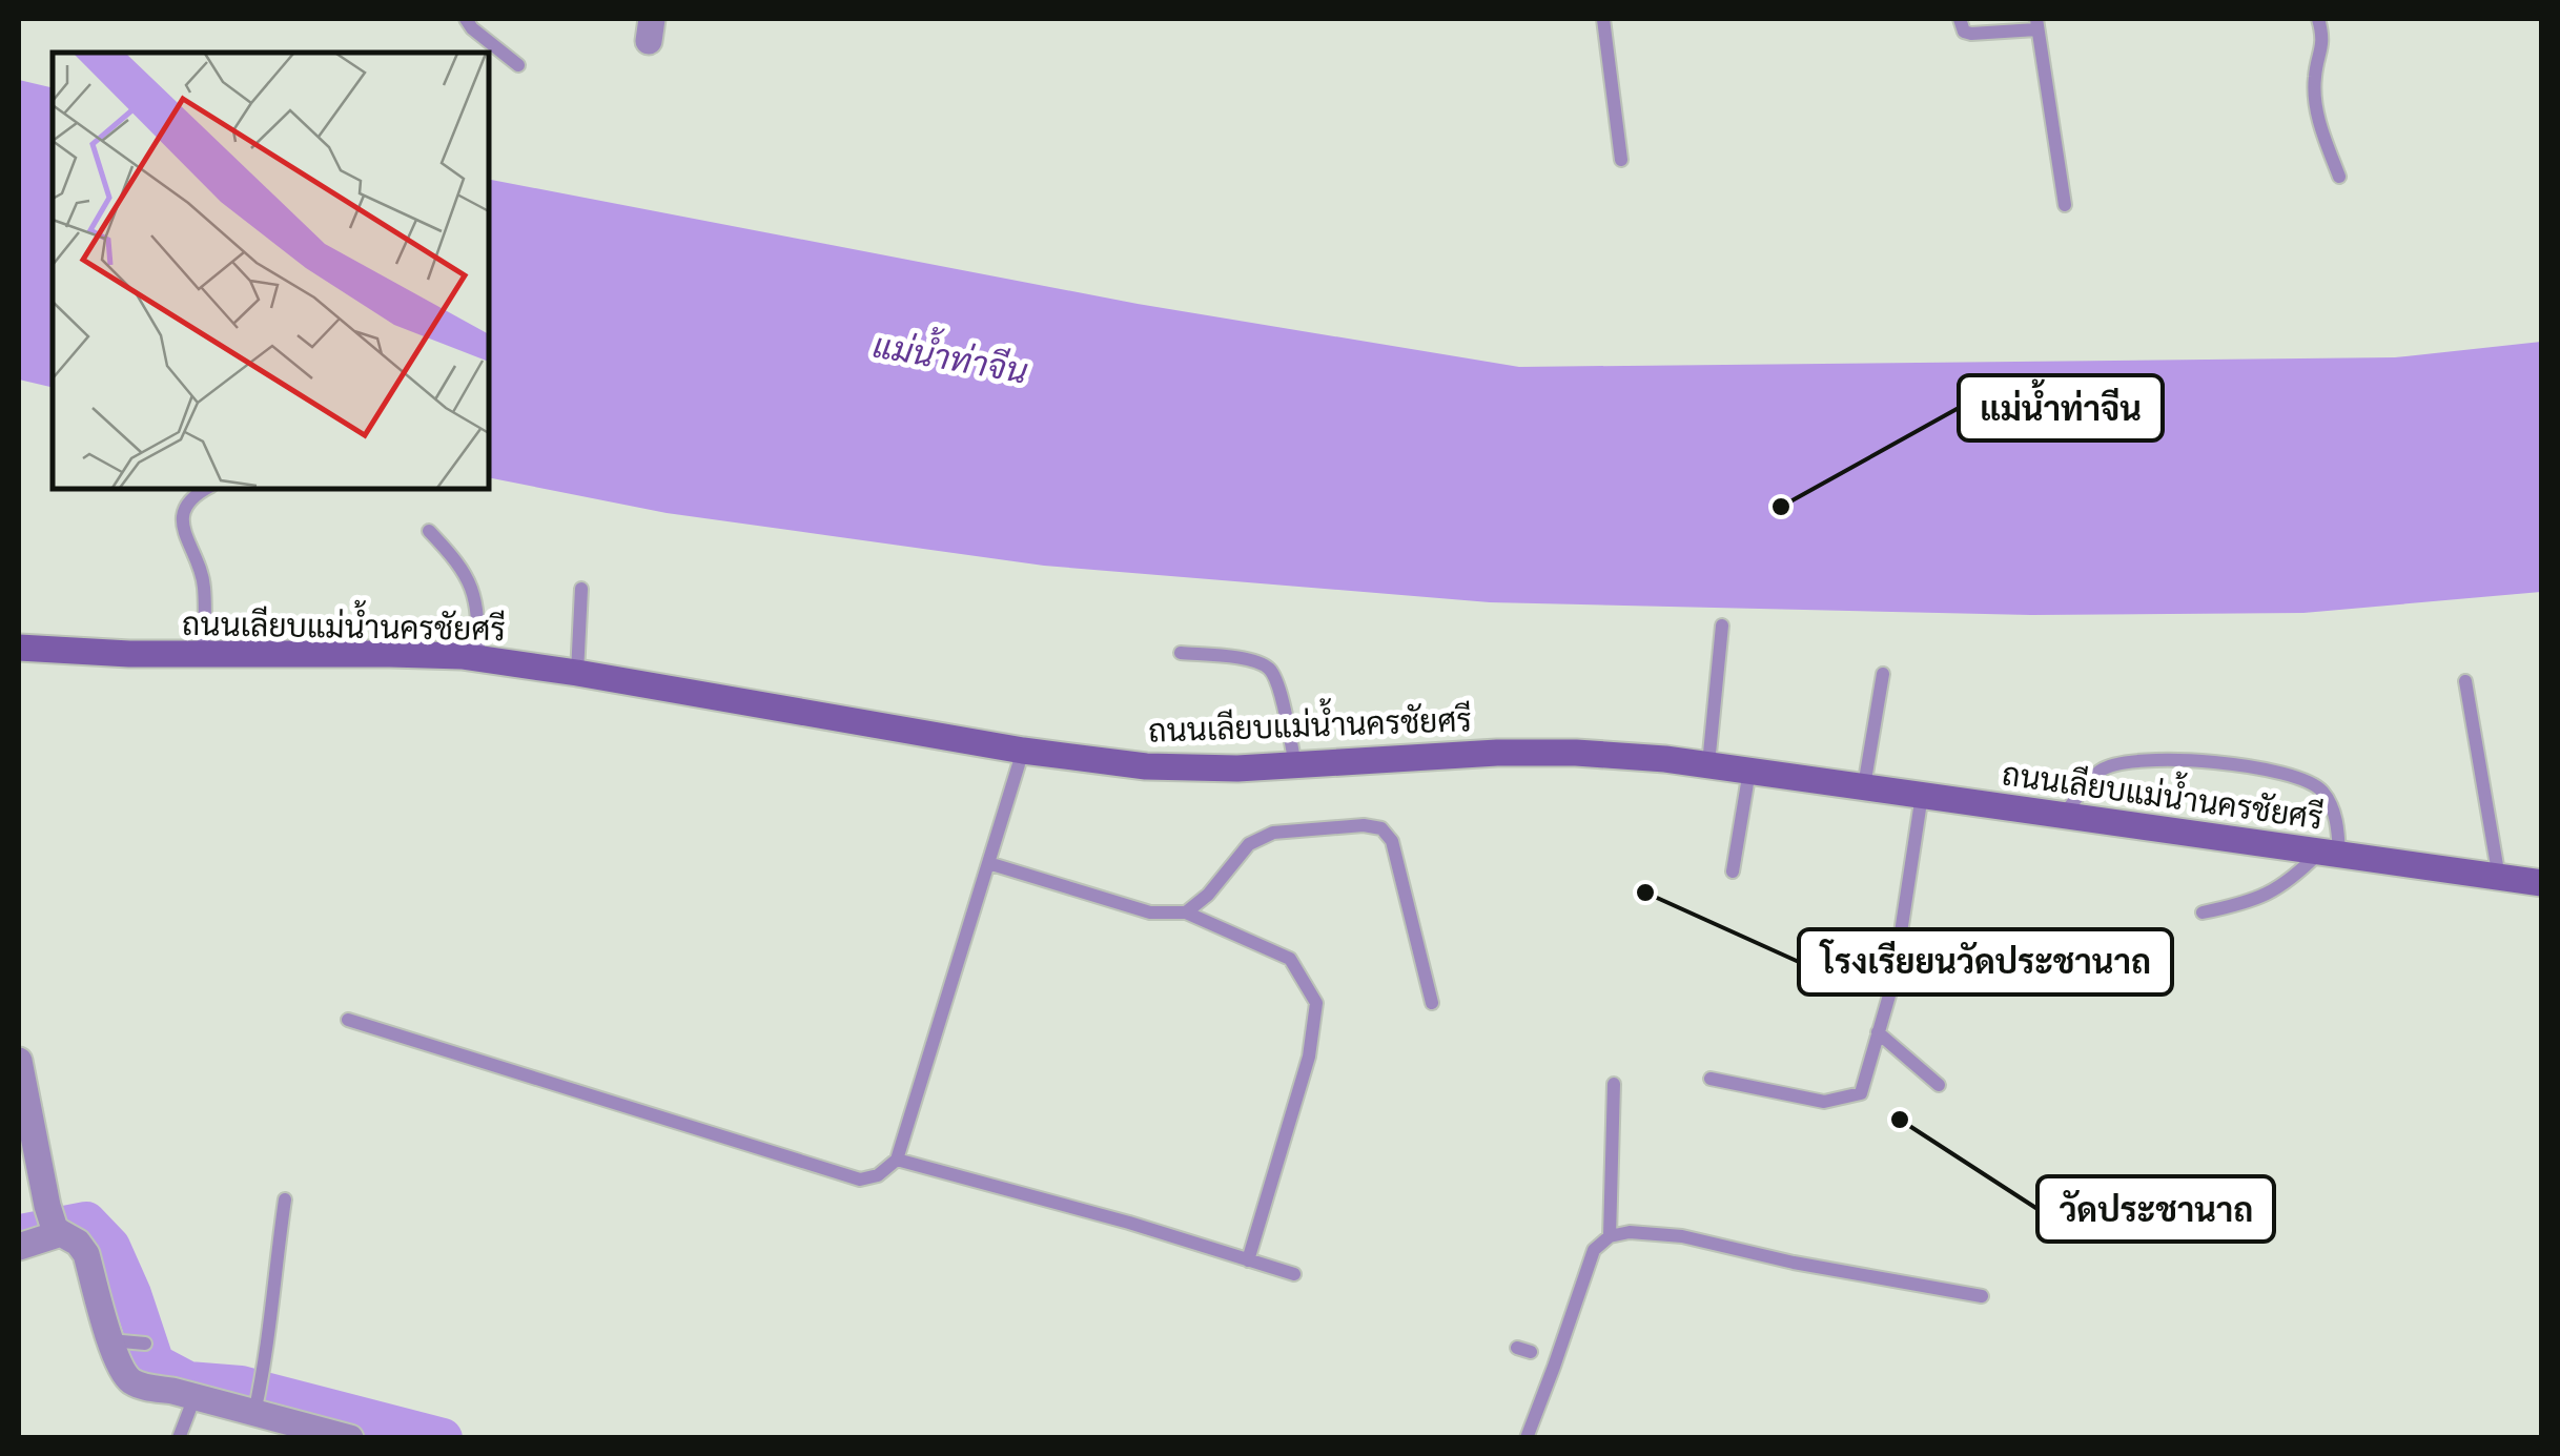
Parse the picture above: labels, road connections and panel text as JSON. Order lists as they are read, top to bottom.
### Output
{
  "streets": {
    "main road": ["ถนนเลียบแม่น้ำนครชัยศรี"]
  },
  "water": ["แม่น้ำท่าจีน"],
  "places": ["แม่น้ำท่าจีน", "โรงเรียยนวัดประชานาถ", "วัดประชานาถ"]
}
